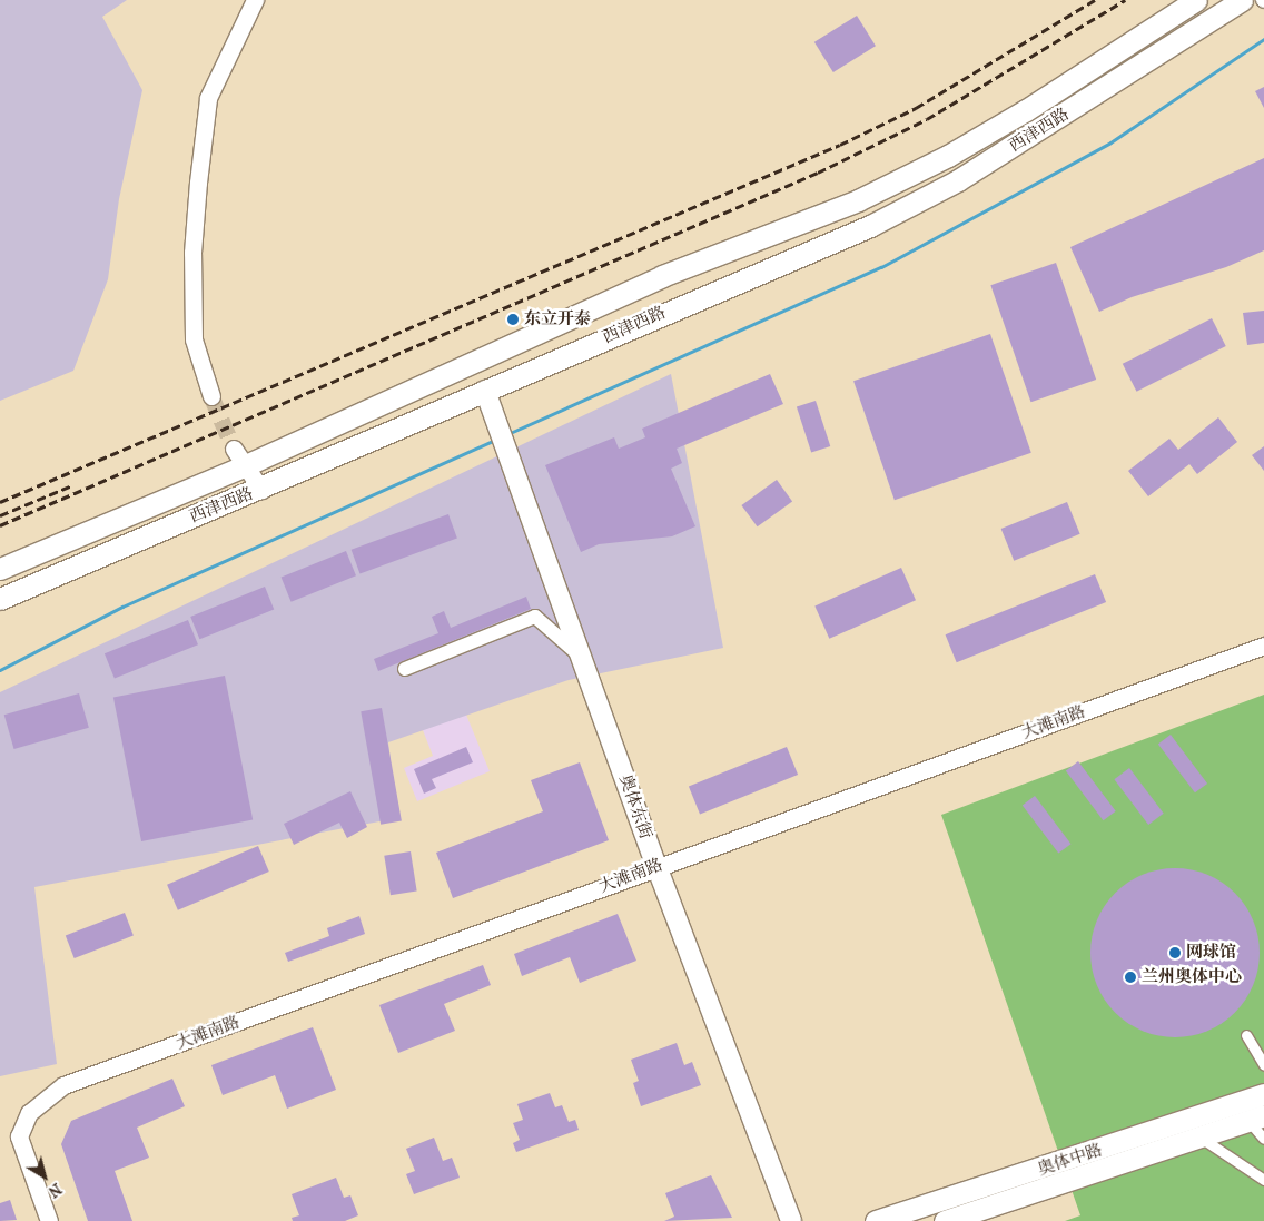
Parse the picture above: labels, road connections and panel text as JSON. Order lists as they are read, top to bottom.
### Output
{
  "streets": {
    "main road": ["西津西路", "奥体东街", "奥体中路"],
    "street": ["大滩南路"]
  },
  "crossings": [
    ["西津西路", "奥体东街"],
    ["大滩南路", "奥体东街"]
  ],
  "places": ["东立开泰", "网球馆", "兰州奥体中心"],
  "north": "bottom right"
}
